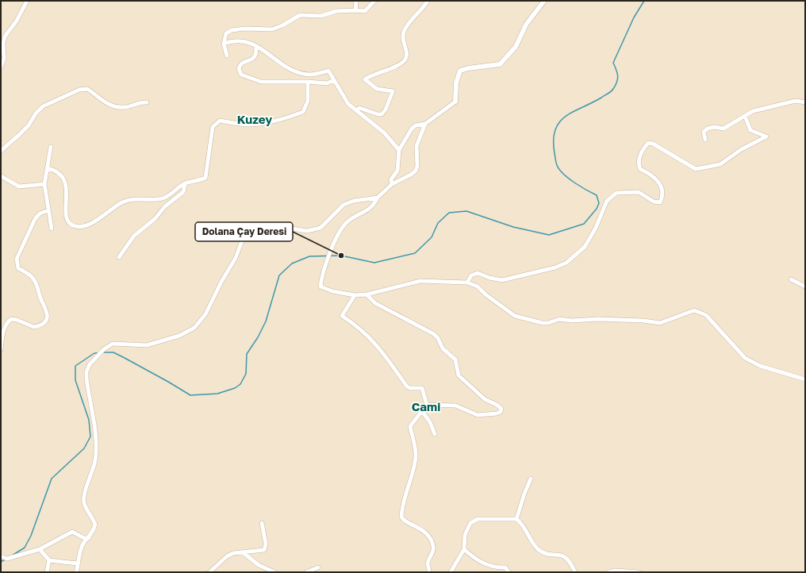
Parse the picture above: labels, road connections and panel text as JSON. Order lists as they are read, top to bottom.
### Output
{
  "districts": ["Kuzey", "Cami"],
  "places": ["Dolana Çay Deresi"]
}
